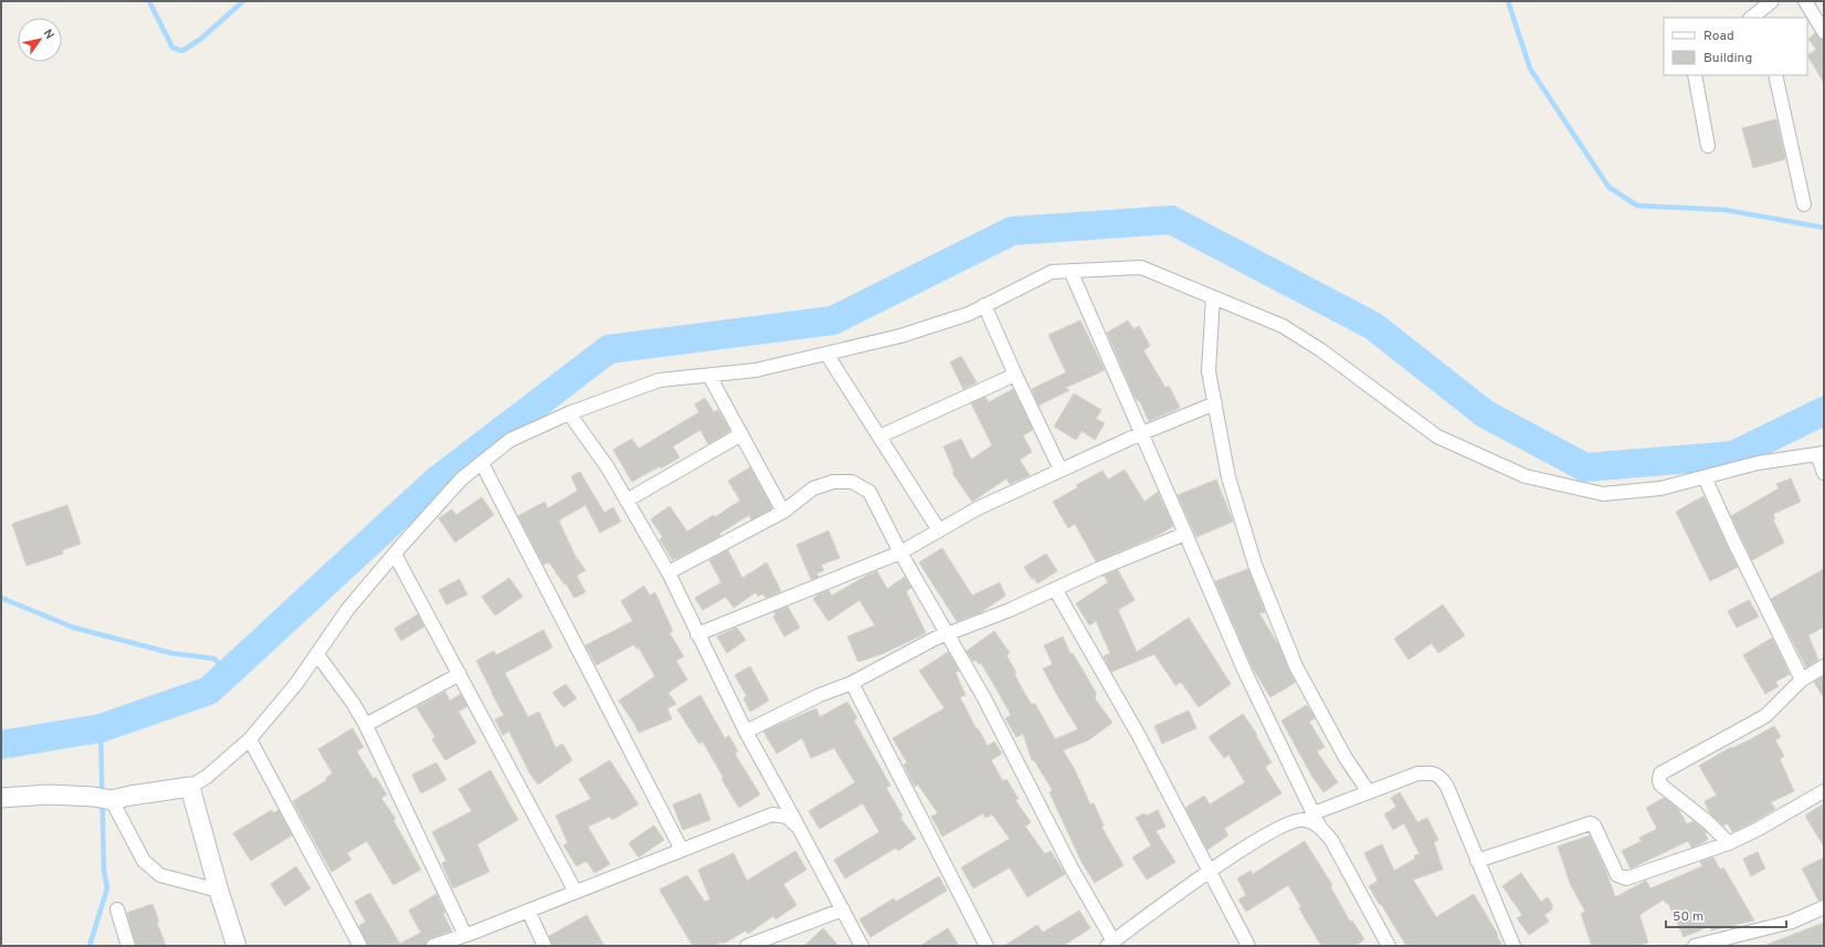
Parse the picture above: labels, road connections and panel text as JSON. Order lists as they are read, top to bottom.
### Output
{
  "legend": ["Road", "Building"],
  "scale_bar": "50 m",
  "north": "top right"
}
